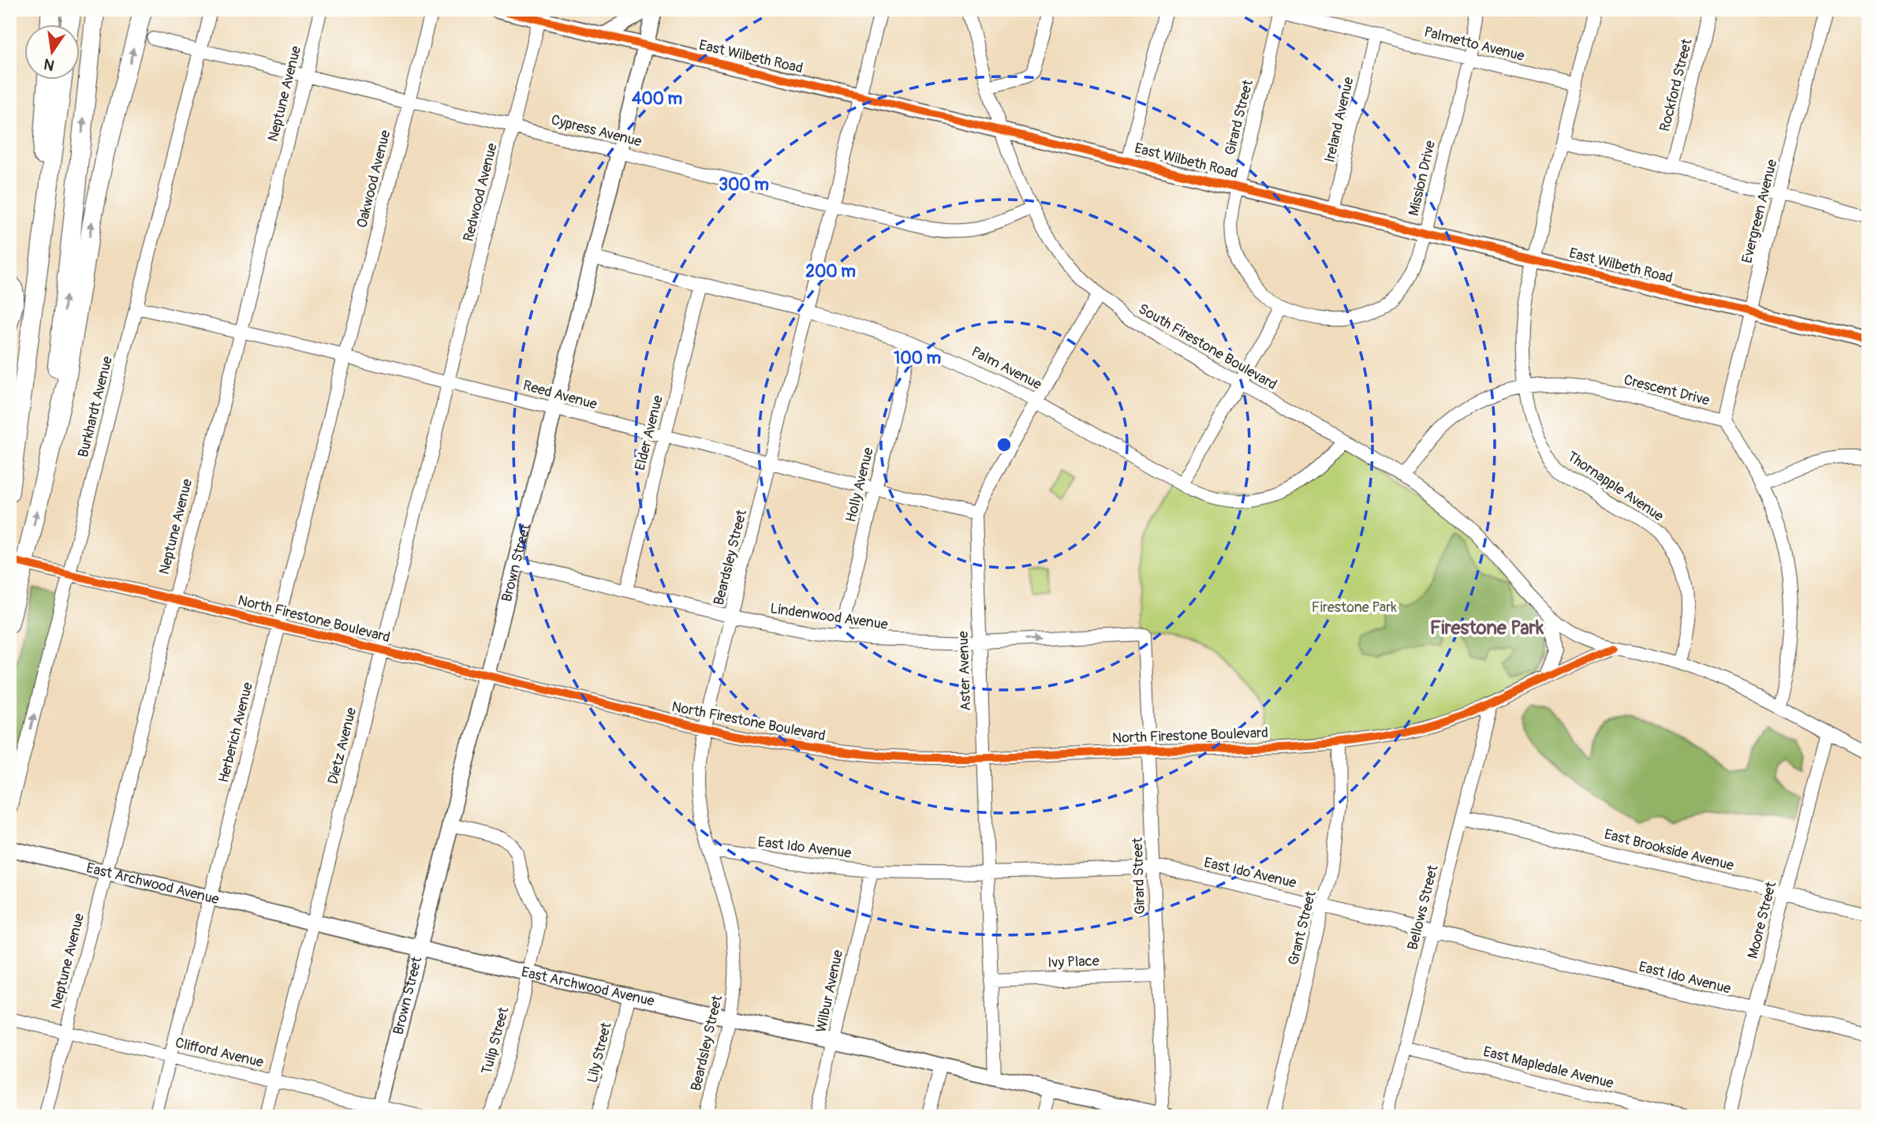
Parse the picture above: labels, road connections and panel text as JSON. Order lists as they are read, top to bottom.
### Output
{
  "streets": {
    "main road": ["East Wilbeth Road", "Brown Street", "East Archwood Avenue"],
    "street": [
      "Palmetto Avenue",
      "Rockford Street",
      "Neptune Avenue",
      "Girard Street",
      "Ireland Avenue",
      "Cypress Avenue",
      "Mission Drive",
      "Oakwood Avenue",
      "Redwood Avenue",
      "Evergreen Avenue",
      "South Firestone Boulevard",
      "Palm Avenue",
      "Crescent Drive",
      "Reed Avenue",
      "Burkhardt Avenue",
      "Elder Avenue",
      "Holly Avenue",
      "Thornapple Avenue",
      "Beardsley Street",
      "Lindenwood Avenue",
      "North Firestone Boulevard",
      "Aster Avenue",
      "Herberich Avenue",
      "Dietz Avenue",
      "East Ido Avenue",
      "East Brookside Avenue",
      "Bellows Street",
      "Moore Street",
      "Grant Street",
      "Ivy Place",
      "Wilbur Avenue",
      "Tulip Street",
      "Clifford Avenue",
      "Lily Street",
      "East Mapledale Avenue"
    ]
  },
  "crossings": [
    ["Palmetto Avenue", "Girard Street"],
    ["Palmetto Avenue", "Ireland Avenue"],
    ["Palmetto Avenue", "Mission Drive"],
    ["Palmetto Avenue", "Thornapple Avenue"],
    ["East Wilbeth Road", "Girard Street"],
    ["East Wilbeth Road", "Ireland Avenue"],
    ["East Wilbeth Road", "Mission Drive"],
    ["East Wilbeth Road", "Redwood Avenue"],
    ["East Wilbeth Road", "Evergreen Avenue"],
    ["East Wilbeth Road", "South Firestone Boulevard"],
    ["East Wilbeth Road", "Thornapple Avenue"],
    ["East Wilbeth Road", "Beardsley Street"],
    ["East Wilbeth Road", "Brown Street"],
    ["Neptune Avenue", "Cypress Avenue"],
    ["Neptune Avenue", "Reed Avenue"],
    ["Neptune Avenue", "North Firestone Boulevard"],
    ["Neptune Avenue", "East Archwood Avenue"],
    ["Neptune Avenue", "Clifford Avenue"],
    ["Girard Street", "Mission Drive"],
    ["Girard Street", "Lindenwood Avenue"],
    ["Girard Street", "North Firestone Boulevard"],
    ["Girard Street", "East Ido Avenue"],
    ["Girard Street", "East Archwood Avenue"],
    ["Girard Street", "Ivy Place"],
    ["Cypress Avenue", "Oakwood Avenue"],
    ["Cypress Avenue", "Redwood Avenue"],
    ["Cypress Avenue", "South Firestone Boulevard"],
    ["Cypress Avenue", "Burkhardt Avenue"],
    ["Cypress Avenue", "Beardsley Street"],
    ["Cypress Avenue", "Brown Street"],
    ["Oakwood Avenue", "Reed Avenue"],
    ["Oakwood Avenue", "Herberich Avenue"],
    ["Redwood Avenue", "Reed Avenue"],
    ["Redwood Avenue", "Dietz Avenue"],
    ["Evergreen Avenue", "Crescent Drive"],
    ["South Firestone Boulevard", "Palm Avenue"],
    ["South Firestone Boulevard", "Crescent Drive"],
    ["South Firestone Boulevard", "Thornapple Avenue"],
    ["South Firestone Boulevard", "North Firestone Boulevard"],
    ["South Firestone Boulevard", "Aster Avenue"],
    ["South Firestone Boulevard", "Moore Street"],
    ["Palm Avenue", "Elder Avenue"],
    ["Palm Avenue", "Holly Avenue"],
    ["Palm Avenue", "Beardsley Street"],
    ["Palm Avenue", "Brown Street"],
    ["Palm Avenue", "Aster Avenue"],
    ["Crescent Drive", "Thornapple Avenue"],
    ["Reed Avenue", "Burkhardt Avenue"],
    ["Reed Avenue", "Elder Avenue"],
    ["Reed Avenue", "Holly Avenue"],
    ["Reed Avenue", "Beardsley Street"],
    ["Reed Avenue", "Brown Street"],
    ["Reed Avenue", "Aster Avenue"],
    ["Reed Avenue", "Herberich Avenue"],
    ["Reed Avenue", "Dietz Avenue"],
    ["Burkhardt Avenue", "North Firestone Boulevard"],
    ["Elder Avenue", "Lindenwood Avenue"],
    ["Holly Avenue", "Lindenwood Avenue"],
    ["Beardsley Street", "Lindenwood Avenue"],
    ["Beardsley Street", "North Firestone Boulevard"],
    ["Beardsley Street", "East Ido Avenue"],
    ["Beardsley Street", "East Archwood Avenue"],
    ["Brown Street", "Lindenwood Avenue"],
    ["Brown Street", "North Firestone Boulevard"],
    ["Brown Street", "East Archwood Avenue"],
    ["Brown Street", "Tulip Street"],
    ["Brown Street", "Clifford Avenue"],
    ["Lindenwood Avenue", "Aster Avenue"],
    ["North Firestone Boulevard", "Aster Avenue"],
    ["North Firestone Boulevard", "Herberich Avenue"],
    ["North Firestone Boulevard", "Dietz Avenue"],
    ["North Firestone Boulevard", "Bellows Street"],
    ["North Firestone Boulevard", "Grant Street"],
    ["Aster Avenue", "East Ido Avenue"],
    ["Aster Avenue", "East Archwood Avenue"],
    ["Aster Avenue", "Ivy Place"],
    ["Herberich Avenue", "East Archwood Avenue"],
    ["Herberich Avenue", "Clifford Avenue"],
    ["Dietz Avenue", "East Archwood Avenue"],
    ["Dietz Avenue", "Clifford Avenue"],
    ["East Ido Avenue", "Bellows Street"],
    ["East Ido Avenue", "Moore Street"],
    ["East Ido Avenue", "Grant Street"],
    ["East Ido Avenue", "Wilbur Avenue"],
    ["East Brookside Avenue", "Bellows Street"],
    ["East Brookside Avenue", "Moore Street"],
    ["East Archwood Avenue", "Wilbur Avenue"],
    ["East Archwood Avenue", "Tulip Street"],
    ["East Archwood Avenue", "Lily Street"],
    ["Bellows Street", "East Mapledale Avenue"]
  ],
  "districts": ["Firestone Park"],
  "parks": ["Firestone Park"],
  "north": "bottom",
  "rings": [
    "400 m",
    "300 m",
    "200 m",
    "100 m"
  ]
}
